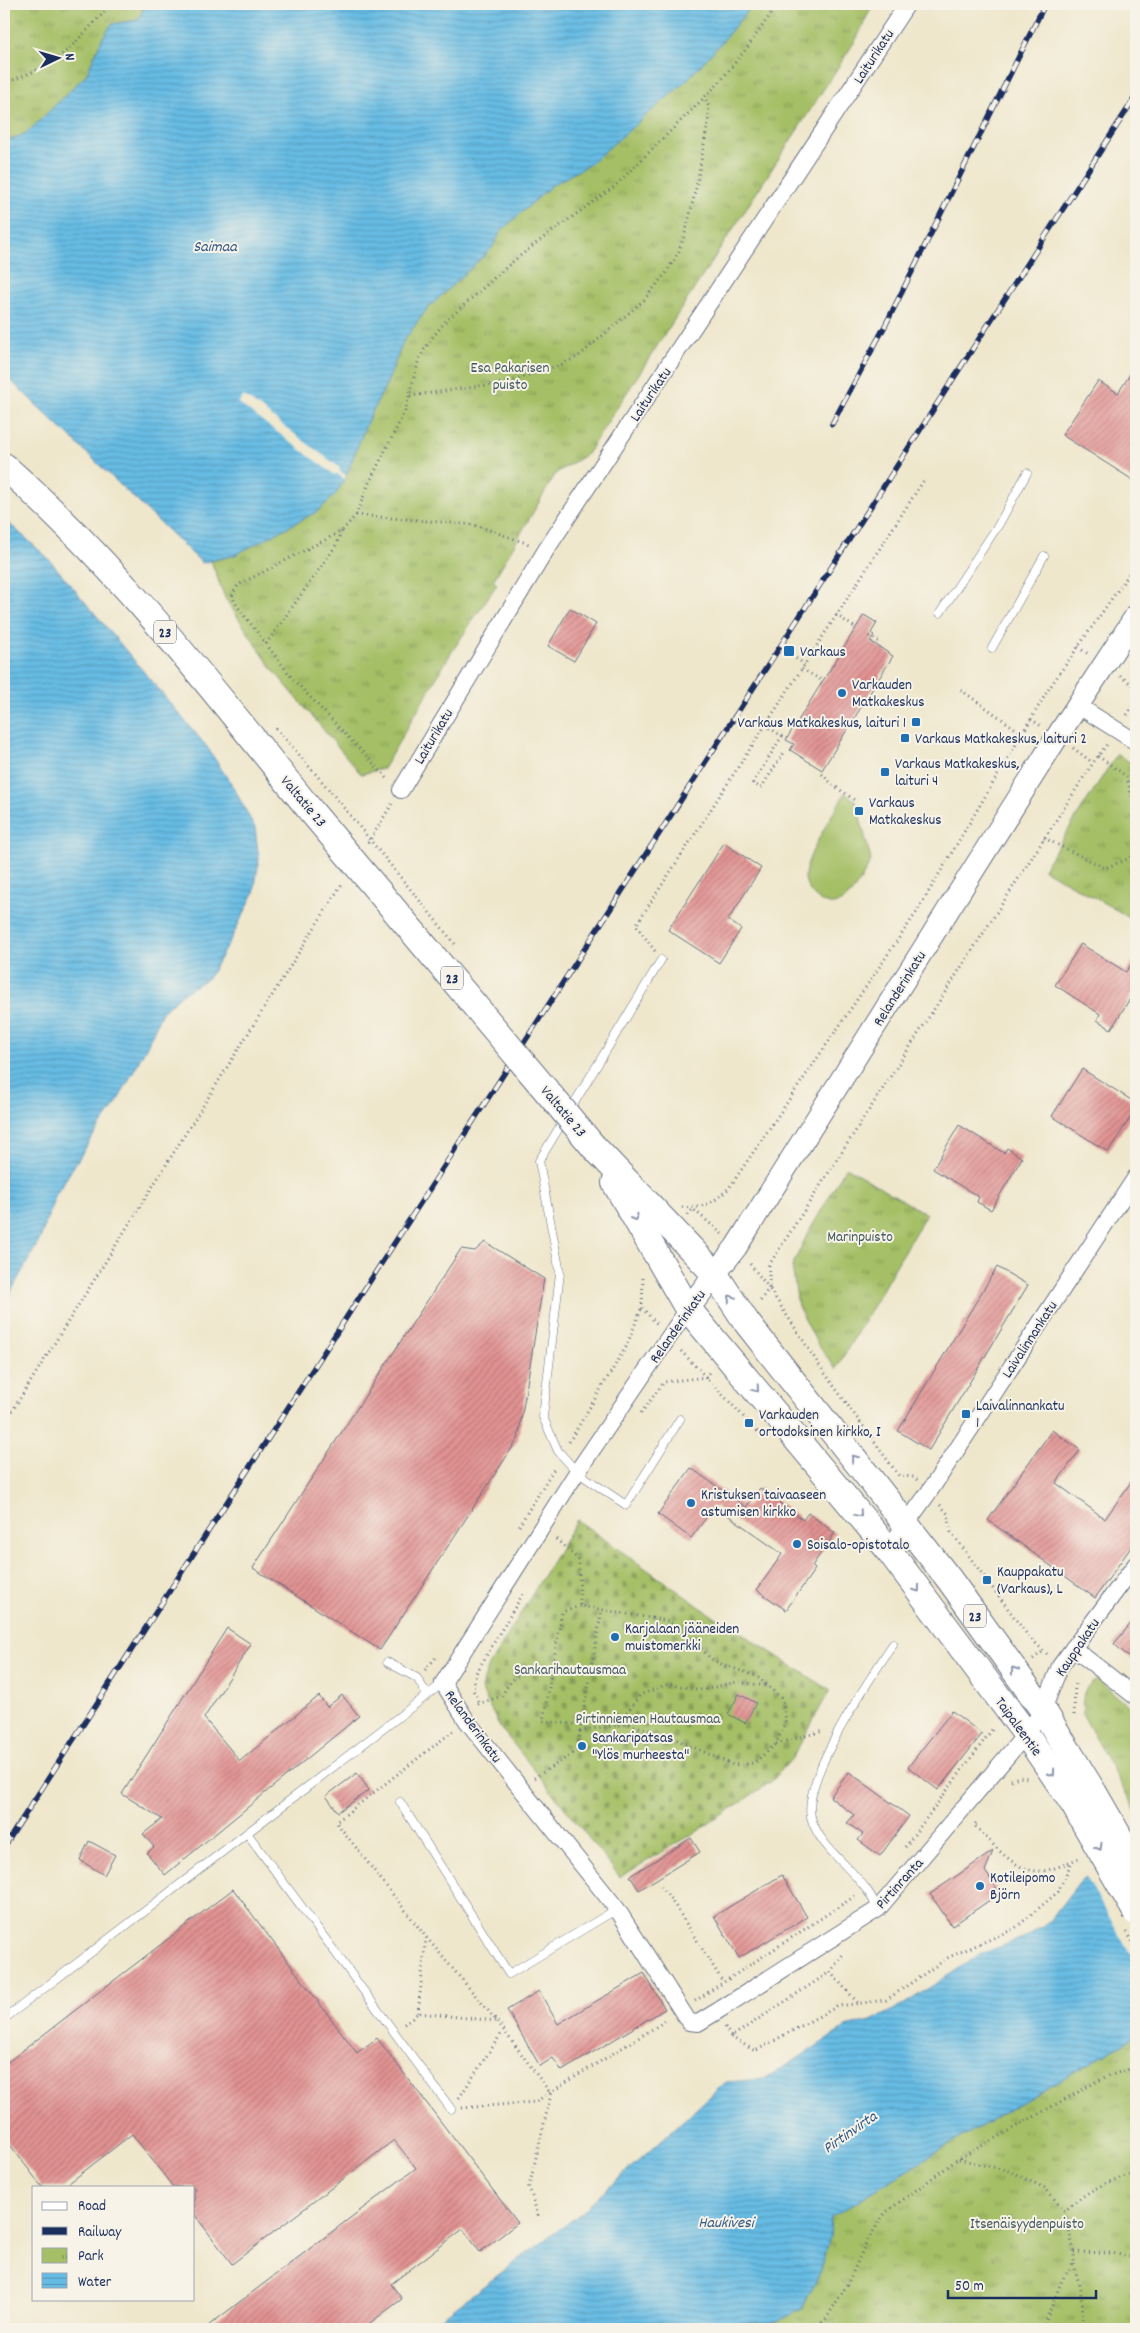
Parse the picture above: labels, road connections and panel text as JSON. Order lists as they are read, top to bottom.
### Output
{
  "streets": {
    "highway": ["23", "Valtatie 23", "Taipaleentie"],
    "main road": ["Relanderinkatu"],
    "street": [
      "Laiturikatu",
      "Laivalinnankatu",
      "Kauppakatu",
      "Pirtinranta"
    ]
  },
  "crossings": [
    ["23", "Valtatie 23"],
    ["23", "Relanderinkatu"],
    ["23", "Laivalinnankatu"],
    ["23", "Taipaleentie"],
    ["Valtatie 23", "Relanderinkatu"],
    ["Relanderinkatu", "Pirtinranta"],
    ["Laivalinnankatu", "Taipaleentie"],
    ["Kauppakatu", "Taipaleentie"],
    ["Kauppakatu", "Pirtinranta"],
    ["Taipaleentie", "Pirtinranta"]
  ],
  "water": ["Saimaa", "Pirtinvirta", "Haukivesi"],
  "parks": [
    "Esa Pakarisen puisto",
    "Marinpuisto",
    "Sankarihautausmaa",
    "Pirtinniemen Hautausmaa",
    "Itsenäisyydenpuisto"
  ],
  "places": {
    "transit": [
      "Varkaus",
      "Varkaus Matkakeskus, laituri 1",
      "Varkaus Matkakeskus, laituri 2",
      "Varkaus Matkakeskus, laituri 4",
      "Varkaus Matkakeskus",
      "Laivalinnankatu 1",
      "Varkauden ortodoksinen kirkko, I",
      "Kauppakatu (Varkaus), L"
    ],
    "other": [
      "Varkauden Matkakeskus",
      "Kristuksen taivaaseen astumisen kirkko",
      "Soisalo-opistotalo",
      "Karjalaan jääneiden muistomerkki",
      "Sankaripatsas \"Ylös murheesta\"",
      "Kotileipomo Björn"
    ]
  },
  "legend": [
    "Road",
    "Railway",
    "Park",
    "Water"
  ],
  "scale_bar": "50 m",
  "north": "right"
}
